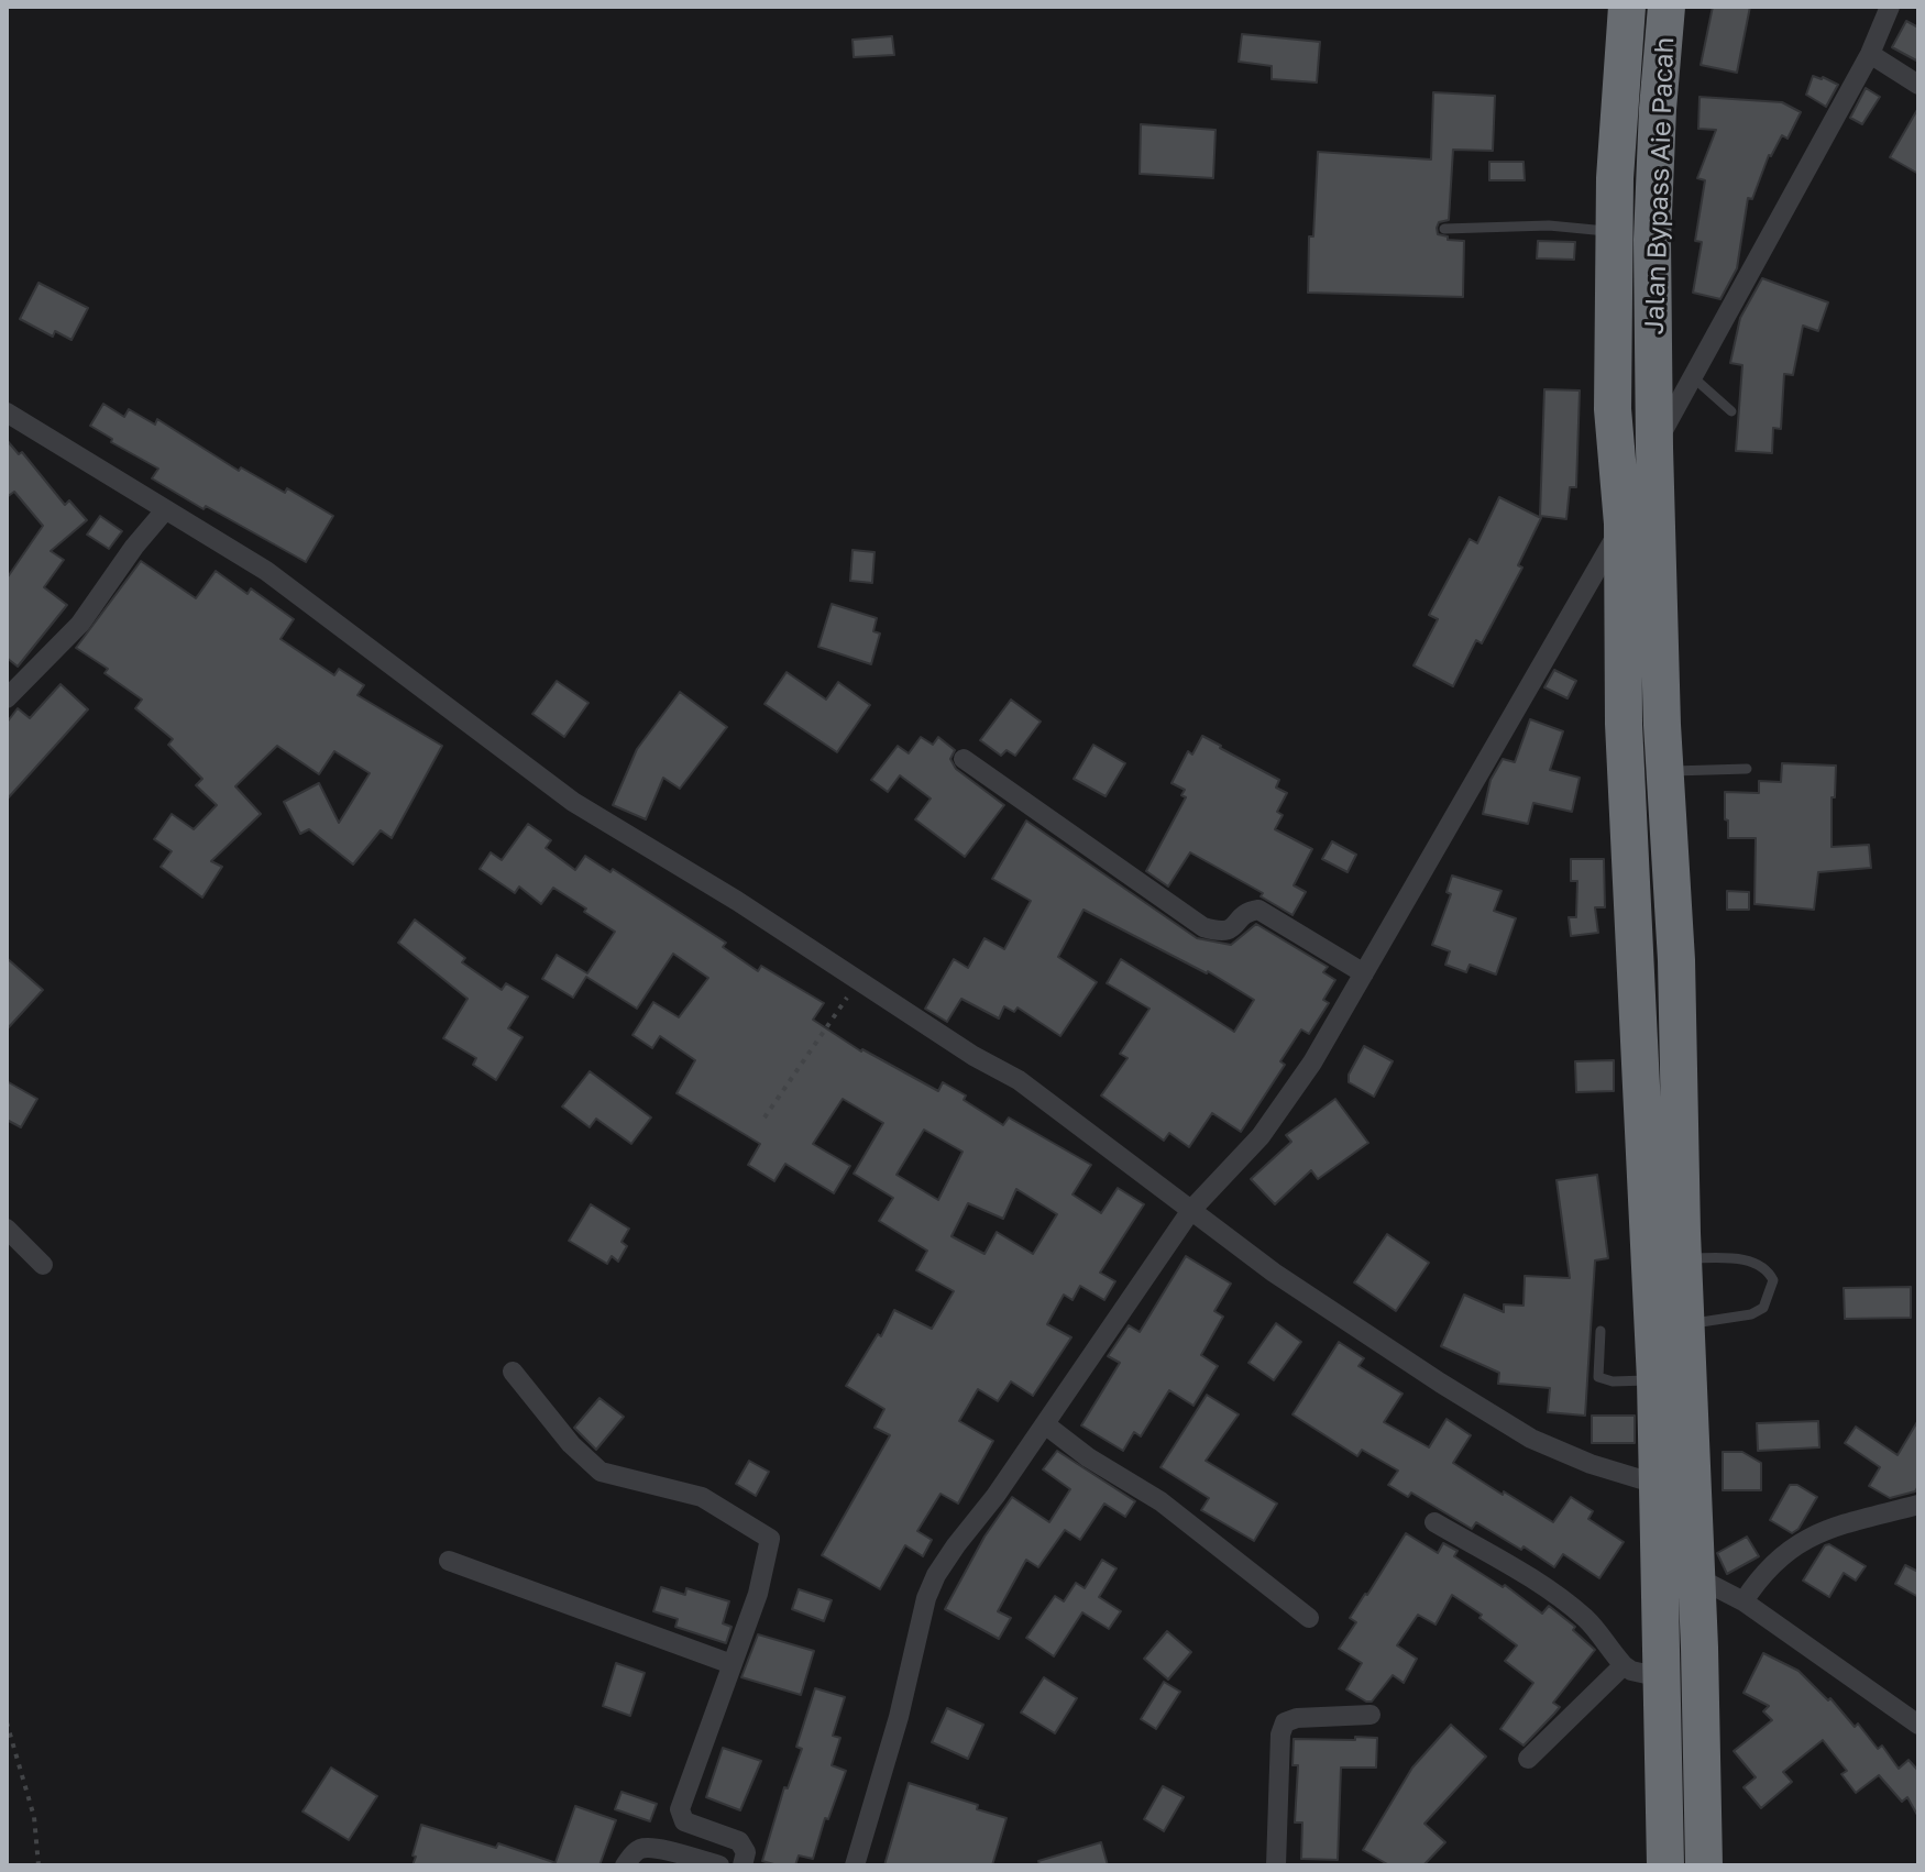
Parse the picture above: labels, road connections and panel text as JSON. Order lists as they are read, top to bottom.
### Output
{
  "streets": {
    "highway": ["Jalan Bypass Aie Pacah"]
  }
}
